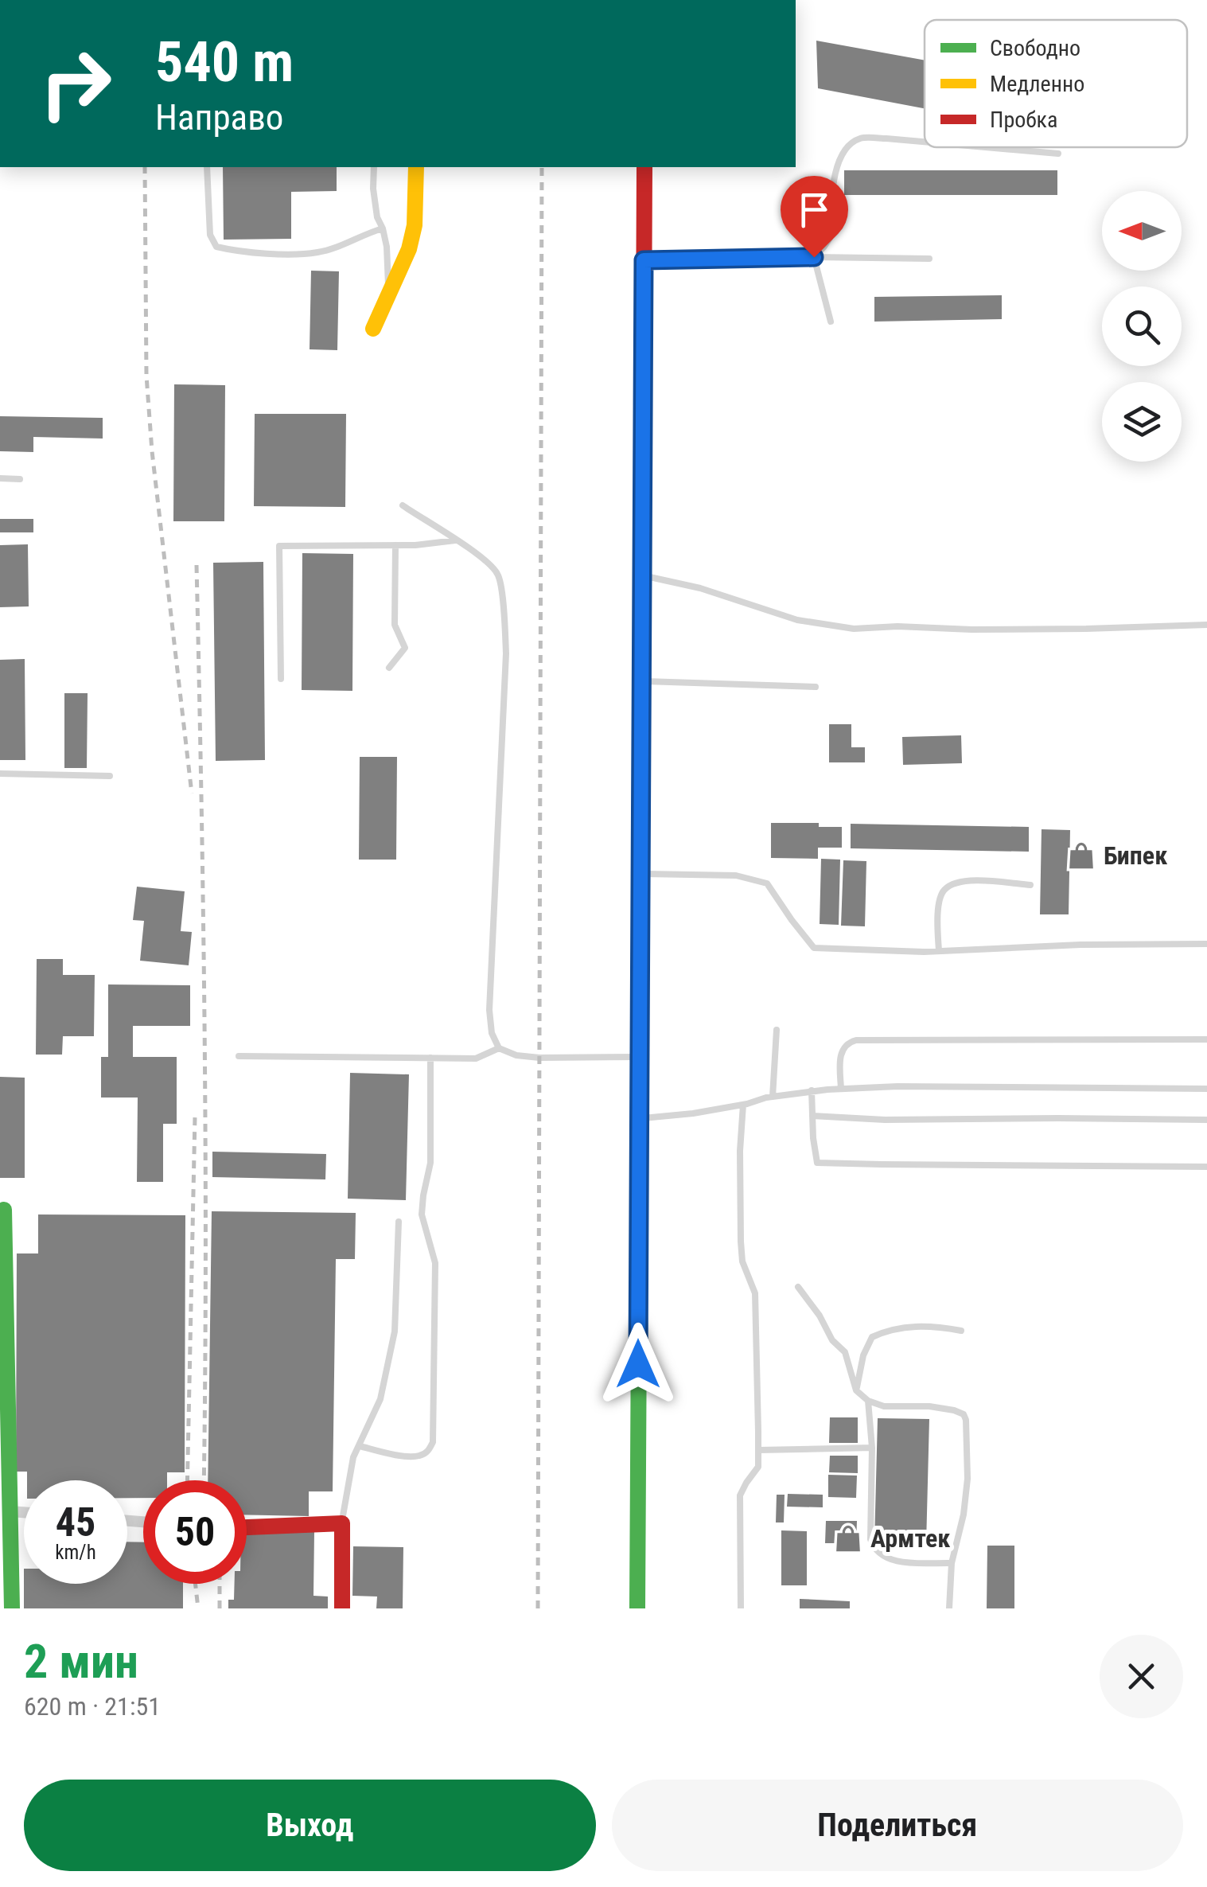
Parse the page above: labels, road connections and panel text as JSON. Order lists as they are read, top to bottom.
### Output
{
  "places": {
    "shop": ["Бипек", "Армтек"]
  },
  "legend": ["Свободно", "Медленно", "Пробка"],
  "north": "left",
  "page": {
    "turn": ["540 m", "Направо"],
    "speed": "45 km/h",
    "limit": "50",
    "heading": ["2 мин", "620 m · 21:51"],
    "buttons": ["Выход", "Поделиться"]
  }
}
